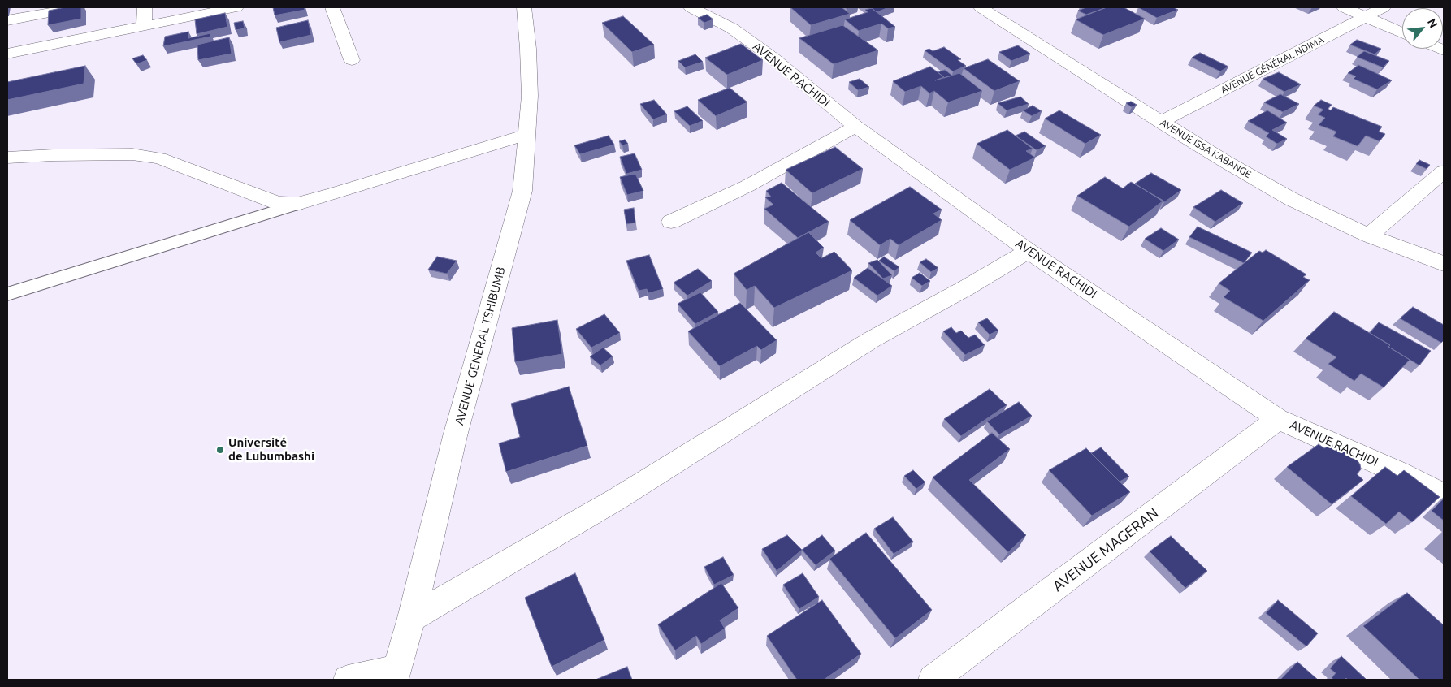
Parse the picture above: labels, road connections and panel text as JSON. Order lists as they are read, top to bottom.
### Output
{
  "streets": {
    "street": [
      "AVENUE GÉNÉRAL NDIMA",
      "AVENUE RACHIDI",
      "AVENUE ISSA KABANGE",
      "AVENUE GENERAL TSHIBUMB",
      "AVENUE MAGERAN"
    ]
  },
  "crossings": [
    ["AVENUE GÉNÉRAL NDIMA", "AVENUE ISSA KABANGE"],
    ["AVENUE RACHIDI", "AVENUE MAGERAN"]
  ],
  "places": ["Université de Lubumbashi"],
  "north": "top right"
}
